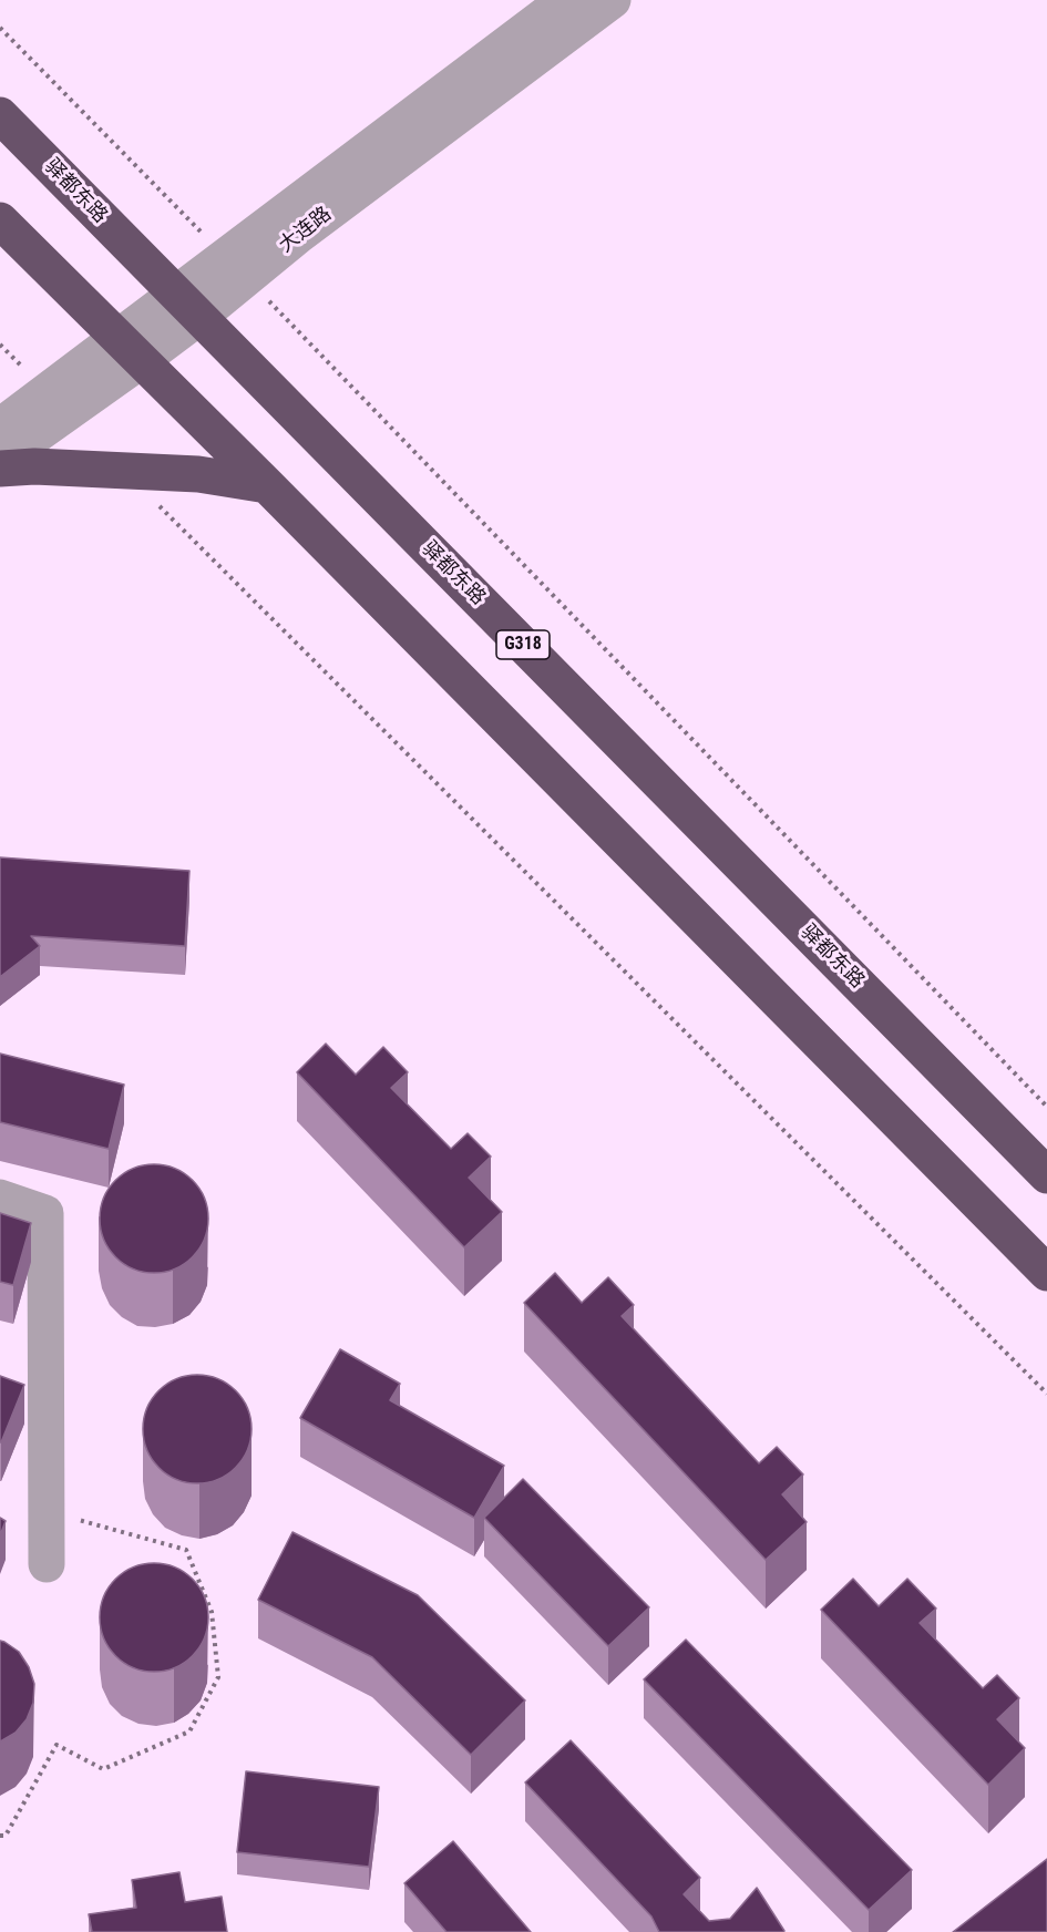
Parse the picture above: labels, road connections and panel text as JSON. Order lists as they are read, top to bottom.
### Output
{
  "streets": {
    "highway": ["驿都东路", "G318"],
    "street": ["大连路"]
  },
  "crossings": [
    ["驿都东路", "大连路"]
  ]
}
